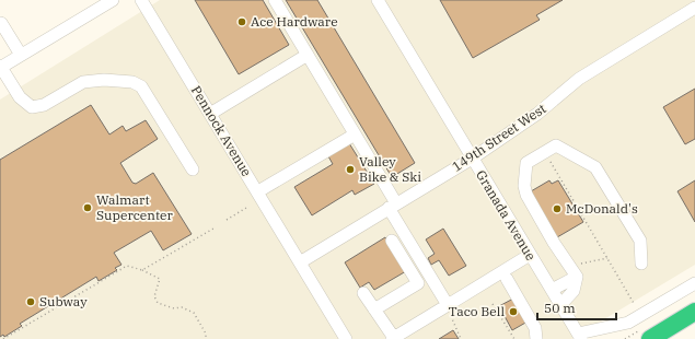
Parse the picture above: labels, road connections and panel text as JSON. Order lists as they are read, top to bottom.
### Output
{
  "streets": {
    "street": ["Pennock Avenue", "149th Street West", "Granada Avenue"]
  },
  "crossings": [
    ["Pennock Avenue", "149th Street West"],
    ["149th Street West", "Granada Avenue"]
  ],
  "places": [
    "Ace Hardware",
    "Valley Bike & Ski",
    "Walmart Supercenter",
    "McDonald's",
    "Subway",
    "Taco Bell"
  ],
  "scale_bar": "50 m"
}
